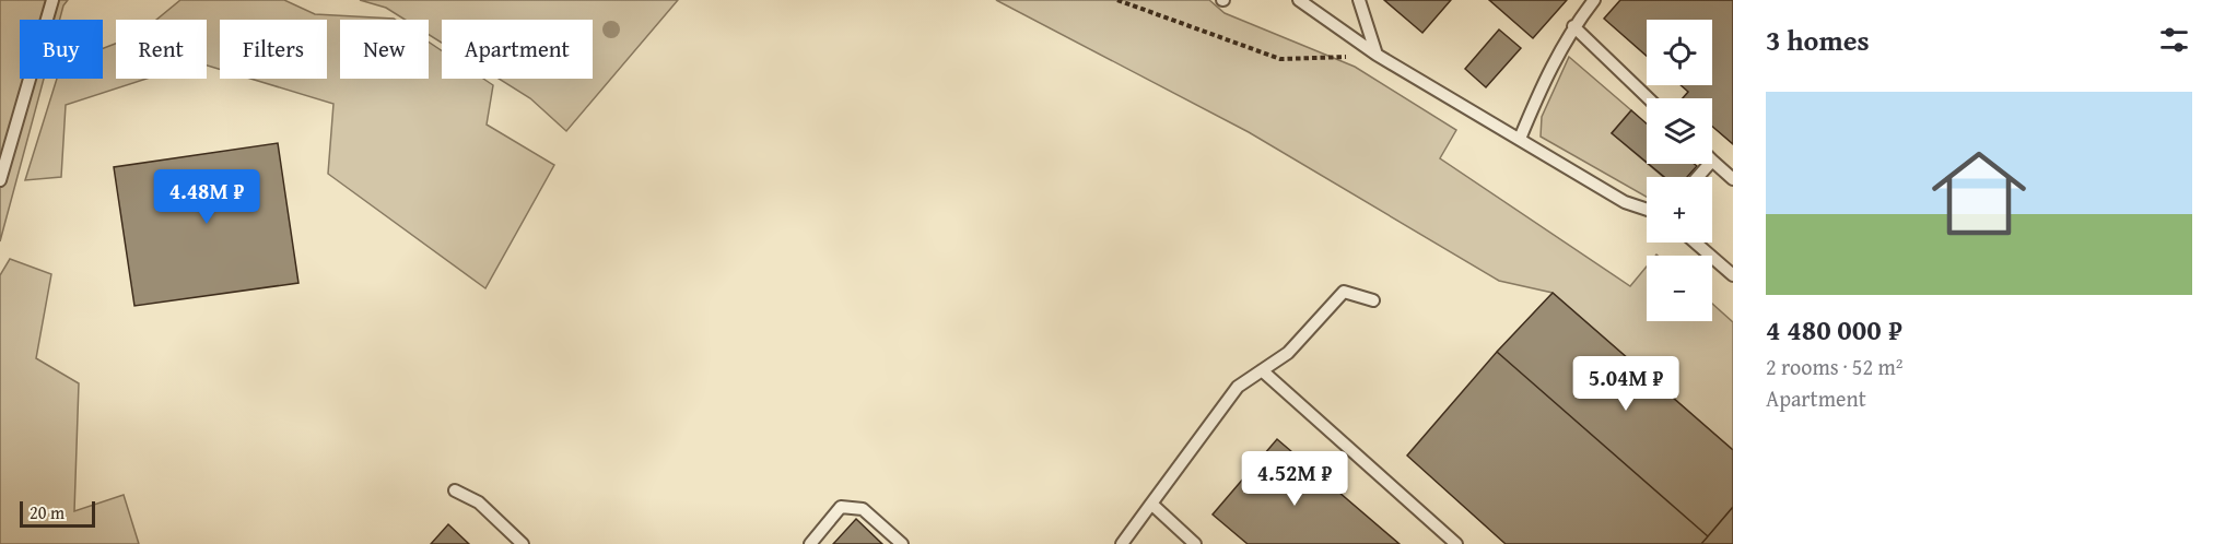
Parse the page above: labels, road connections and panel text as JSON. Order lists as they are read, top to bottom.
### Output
{
  "scale_bar": "20 m",
  "page": {
    "heading": "3 homes",
    "map_buttons": ["+", "−"],
    "chip": [
      "Buy",
      "Rent",
      "Filters",
      "New",
      "Apartment"
    ],
    "list": [
      {
        "name": "4 480 000 ₽",
        "note": "2 rooms · 52 m² · Apartment"
      }
    ],
    "price": ["4.48M ₽", "5.04M ₽", "4.52M ₽"],
    "scale": "20 m"
  }
}
